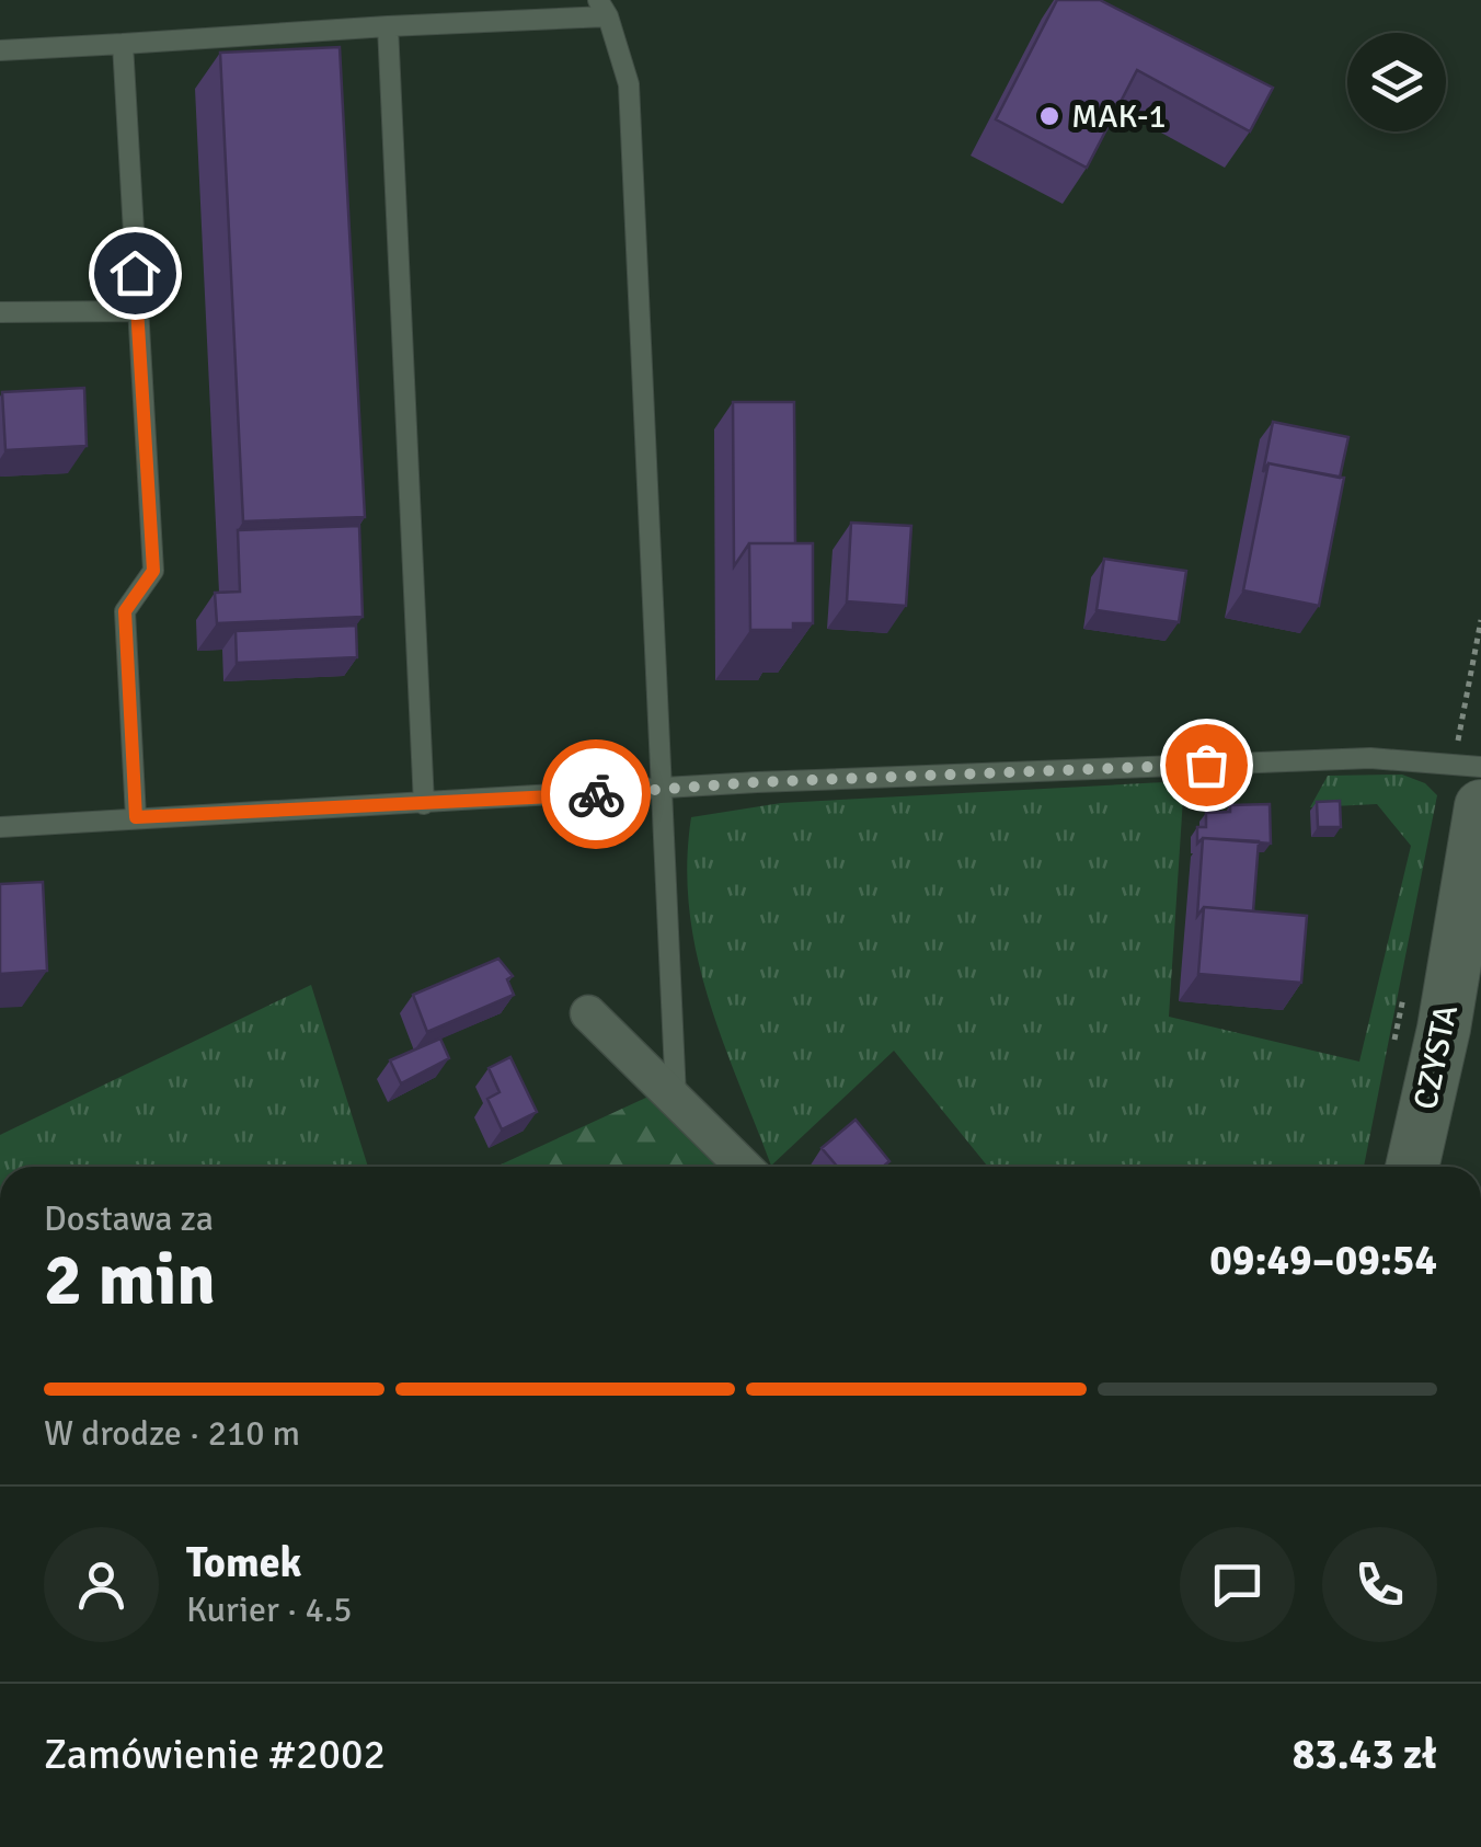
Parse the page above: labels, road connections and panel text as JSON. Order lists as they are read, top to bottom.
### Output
{
  "streets": {
    "main road": ["CZYSTA"]
  },
  "places": ["MAK-1"],
  "page": {
    "heading": ["2 min", "Dostawa za", "09:49–09:54"],
    "panel": [
      "Tomek",
      "Kurier · 4.5",
      "Zamówienie #2002",
      "83.43 zł"
    ],
    "bar": "W drodze · 210 m"
  }
}
